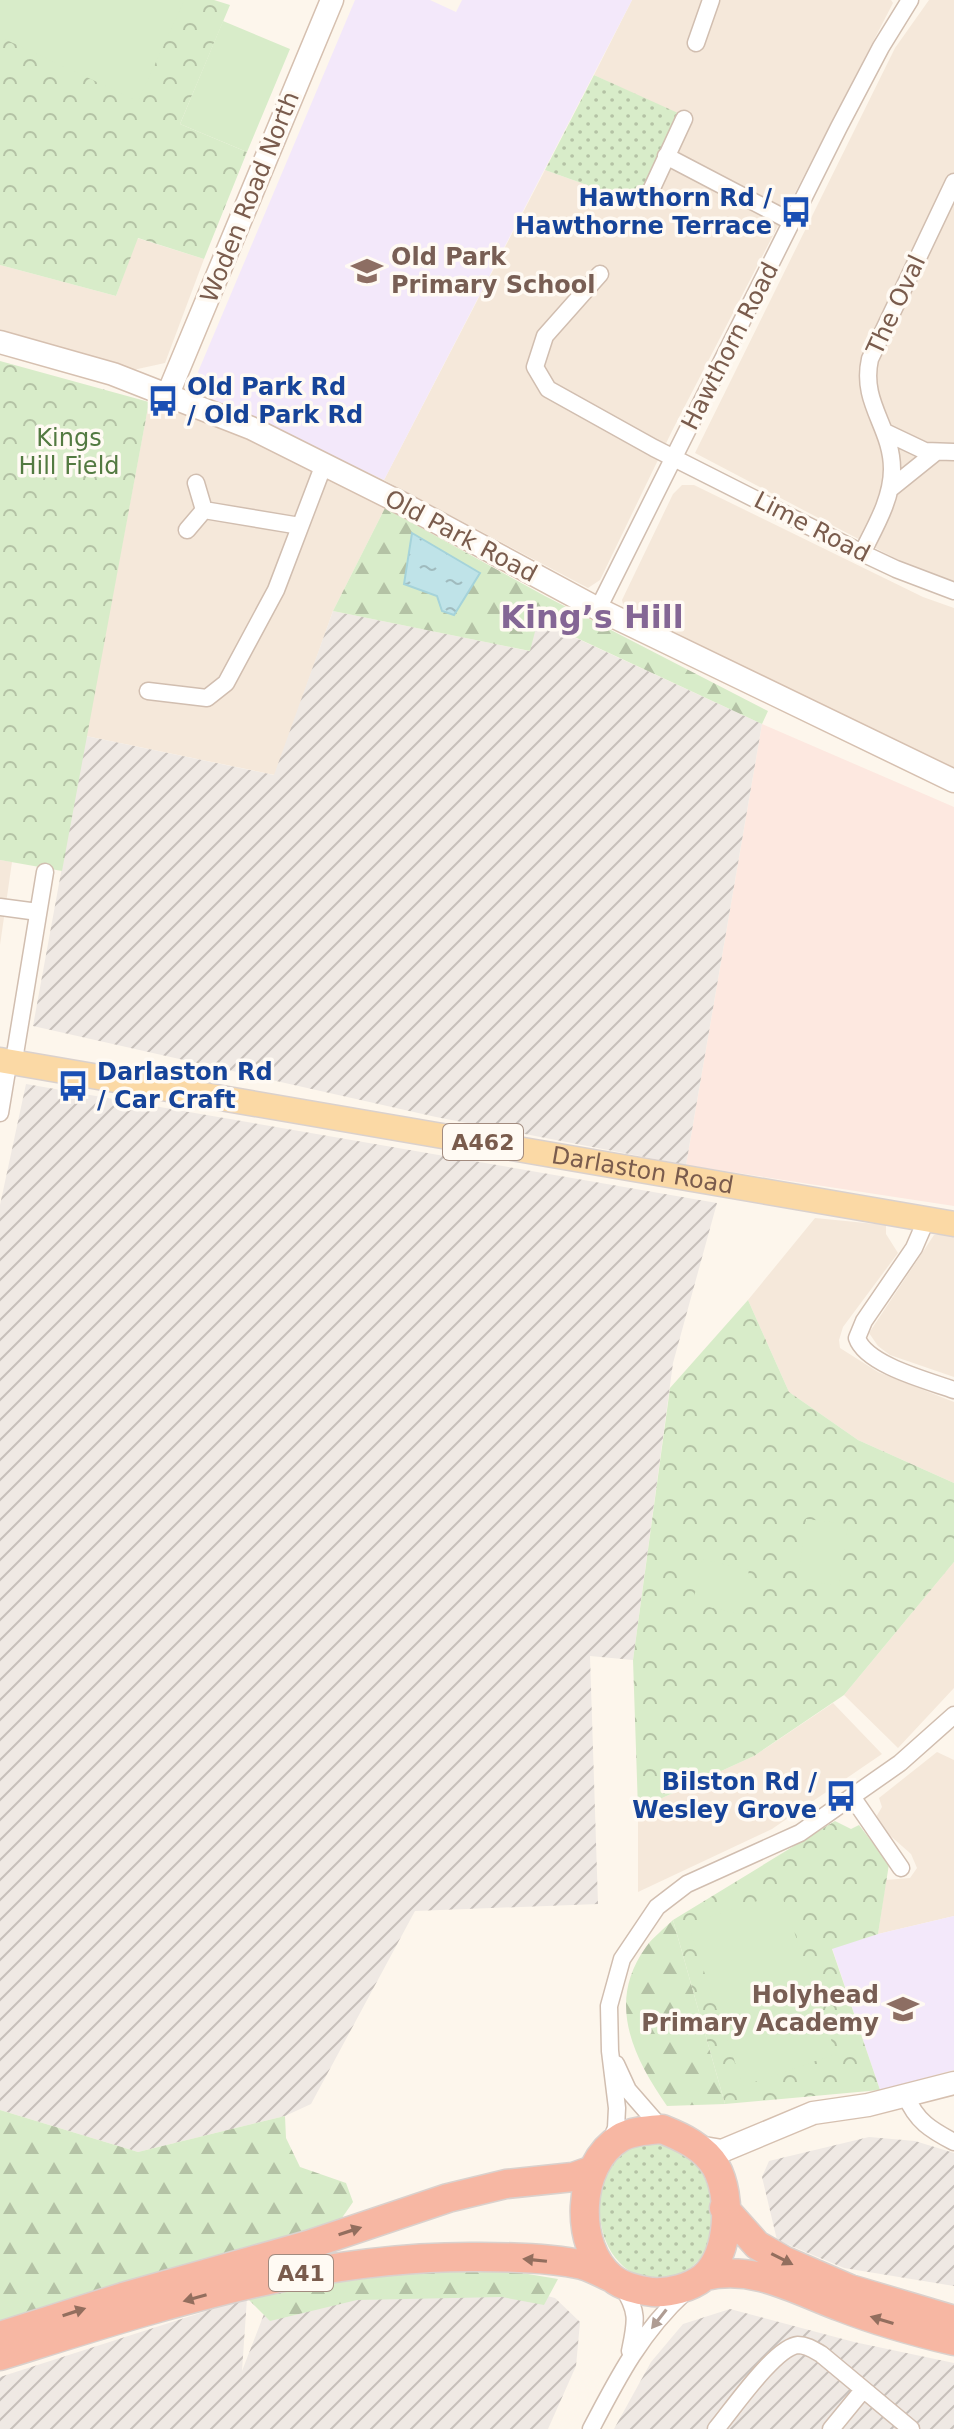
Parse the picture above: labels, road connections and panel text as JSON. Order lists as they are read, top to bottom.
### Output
{
  "streets": {
    "highway": ["A41"],
    "main road": ["A462", "Darlaston Road"],
    "street": [
      "Woden Road North",
      "The Oval",
      "Hawthorn Road",
      "Lime Road",
      "Old Park Road"
    ]
  },
  "crossings": [
    ["Woden Road North", "Old Park Road"],
    ["The Oval", "Lime Road"],
    ["Hawthorn Road", "Lime Road"],
    ["Hawthorn Road", "Old Park Road"]
  ],
  "districts": ["King’s Hill"],
  "parks": ["Kings Hill Field"],
  "places": {
    "bus stop": [
      "Hawthorn Rd / Hawthorne Terrace",
      "Old Park Rd / Old Park Rd",
      "Darlaston Rd / Car Craft",
      "Bilston Rd / Wesley Grove"
    ],
    "school or university": ["Old Park Primary School", "Holyhead Primary Academy"]
  }
}
